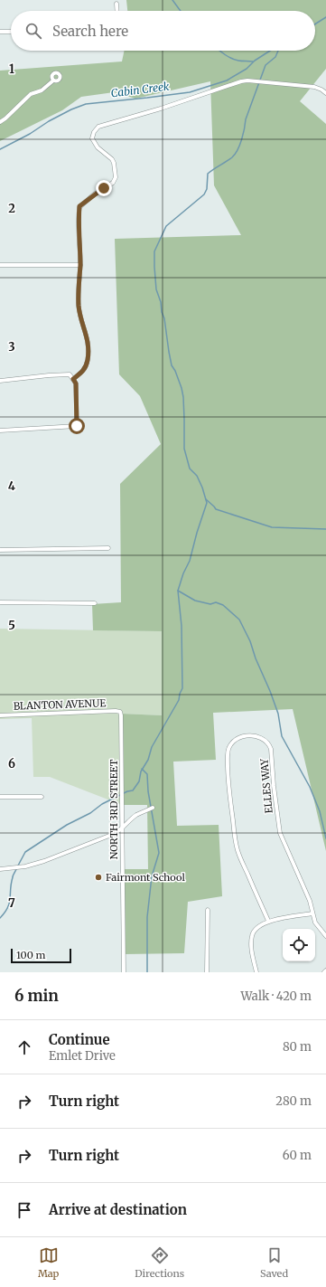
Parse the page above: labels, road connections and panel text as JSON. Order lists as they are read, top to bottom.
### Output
{
  "streets": {
    "street": ["BLANTON AVENUE", "ELLES WAY", "NORTH 3RD STREET"]
  },
  "crossings": [
    ["BLANTON AVENUE", "NORTH 3RD STREET"]
  ],
  "water": ["Cabin Creek"],
  "places": ["Fairmont School"],
  "scale_bar": "100 m",
  "page": {
    "search": "Search here",
    "scale": "100 m",
    "heading": ["6 min", "Walk · 420 m"],
    "list": [
      ["Continue", "Emlet Drive", "80 m"],
      ["Turn right", "280 m"],
      ["Turn right", "60 m"],
      "Arrive at destination"
    ],
    "nav": ["Map", "Directions", "Saved"]
  },
  "grid": {
    "rows": [
      "1",
      "2",
      "3",
      "4",
      "5",
      "6",
      "7"
    ]
  }
}
